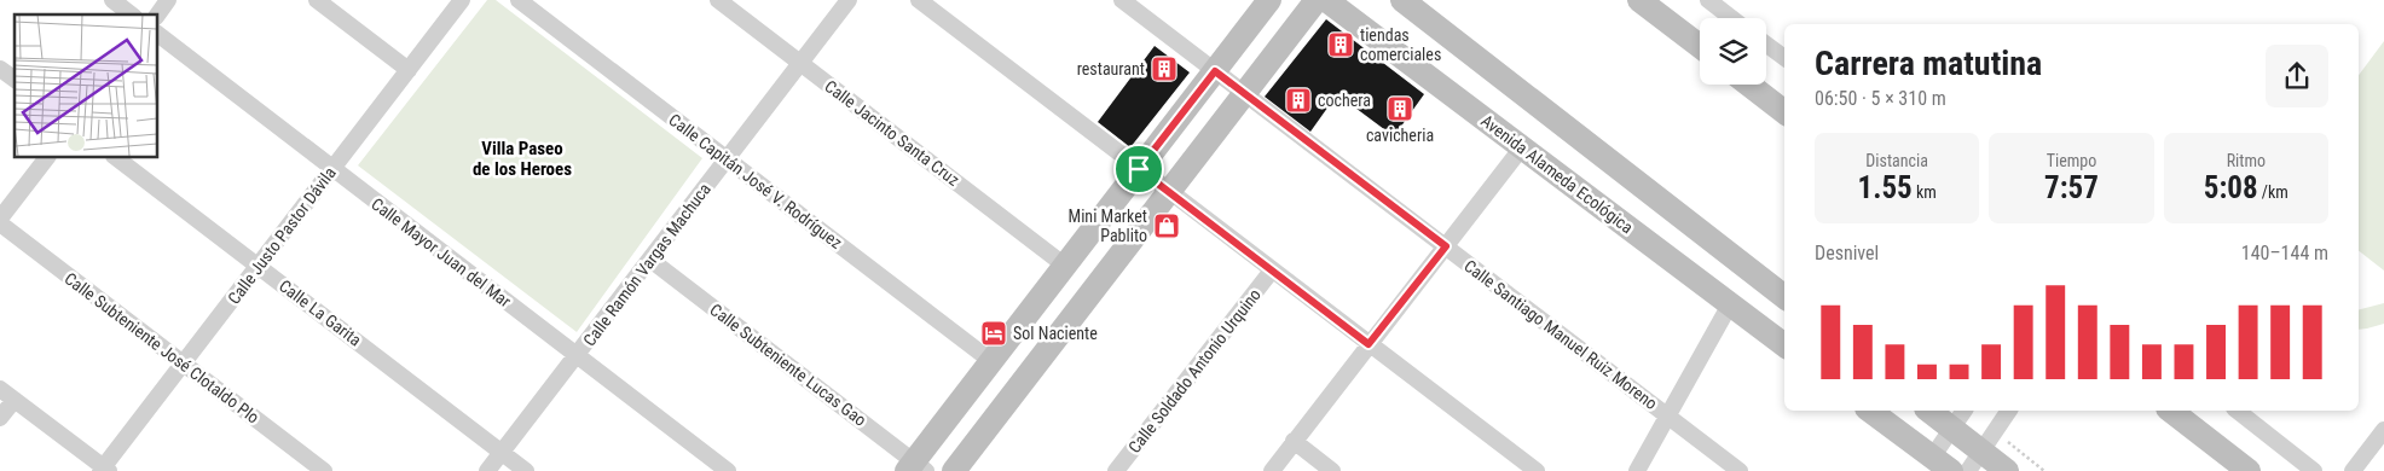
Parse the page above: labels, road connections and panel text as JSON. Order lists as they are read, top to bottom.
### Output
{
  "streets": {
    "street": [
      "Calle Jacinto Santa Cruz",
      "Avenida Alameda Ecológica",
      "Calle Capitán José V. Rodríguez",
      "Calle Justo Pastor Dávila",
      "Calle Mayor Juan del Mar",
      "Calle Ramón Vargas Machuca",
      "Calle La Garita",
      "Calle Santiago Manuel Ruiz Moreno",
      "Calle Subteniente José Clotaldo Plo",
      "Calle Subteniente Lucas Gao",
      "Calle Soldado Antonio Urquino"
    ]
  },
  "crossings": [
    ["Calle Jacinto Santa Cruz", "Calle Ramón Vargas Machuca"],
    ["Calle Capitán José V. Rodríguez", "Calle Ramón Vargas Machuca"],
    ["Calle Justo Pastor Dávila", "Calle Mayor Juan del Mar"],
    ["Calle Justo Pastor Dávila", "Calle La Garita"],
    ["Calle Justo Pastor Dávila", "Calle Subteniente José Clotaldo Plo"],
    ["Calle Mayor Juan del Mar", "Calle Ramón Vargas Machuca"],
    ["Calle Ramón Vargas Machuca", "Calle La Garita"],
    ["Calle Ramón Vargas Machuca", "Calle Subteniente Lucas Gao"]
  ],
  "districts": ["Villa Paseo de los Heroes"],
  "places": {
    "building": [
      "tiendas comerciales",
      "restaurant",
      "cochera",
      "cavicheria"
    ],
    "shop": ["Mini Market Pablito"],
    "hotel": ["Sol Naciente"]
  },
  "page": {
    "heading": ["Carrera matutina", "06:50 · 5 × 310 m"],
    "stats": [
      ["Distancia", "1.55 km"],
      ["Tiempo", "7:57"],
      ["Ritmo", "5:08 /km"]
    ],
    "chart": ["Desnivel", "140–144 m"]
  }
}
